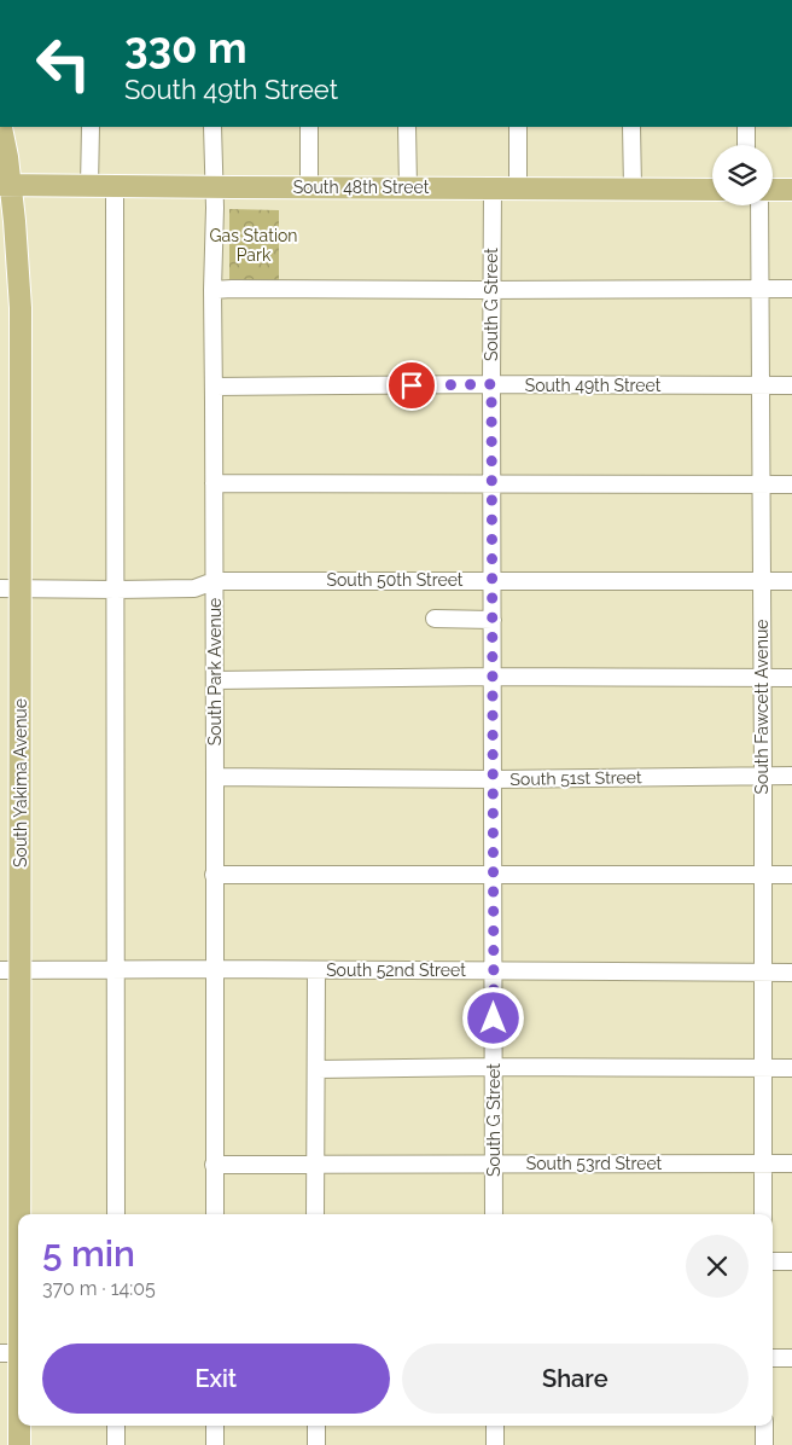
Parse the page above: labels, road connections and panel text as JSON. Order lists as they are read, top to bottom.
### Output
{
  "streets": {
    "main road": ["South 48th Street", "South Yakima Avenue"],
    "street": [
      "South G Street",
      "South 49th Street",
      "South 50th Street",
      "South Park Avenue",
      "South Fawcett Avenue",
      "South 51st Street",
      "South 52nd Street",
      "South 53rd Street"
    ]
  },
  "crossings": [
    ["South 48th Street", "South G Street"],
    ["South 48th Street", "South Park Avenue"],
    ["South 48th Street", "South Yakima Avenue"],
    ["South G Street", "South 49th Street"],
    ["South G Street", "South 50th Street"],
    ["South G Street", "South 51st Street"],
    ["South G Street", "South 52nd Street"],
    ["South G Street", "South 53rd Street"],
    ["South 49th Street", "South Park Avenue"],
    ["South 49th Street", "South Fawcett Avenue"],
    ["South 50th Street", "South Park Avenue"],
    ["South 50th Street", "South Fawcett Avenue"],
    ["South 50th Street", "South Yakima Avenue"],
    ["South Park Avenue", "South 51st Street"],
    ["South Park Avenue", "South 52nd Street"],
    ["South Park Avenue", "South 53rd Street"],
    ["South Fawcett Avenue", "South 51st Street"],
    ["South Fawcett Avenue", "South 52nd Street"],
    ["South Fawcett Avenue", "South 53rd Street"],
    ["South Yakima Avenue", "South 52nd Street"]
  ],
  "parks": ["Gas Station Park"],
  "page": {
    "turn": ["330 m", "South 49th Street"],
    "heading": ["5 min", "370 m · 14:05"],
    "buttons": ["Exit", "Share"]
  }
}
